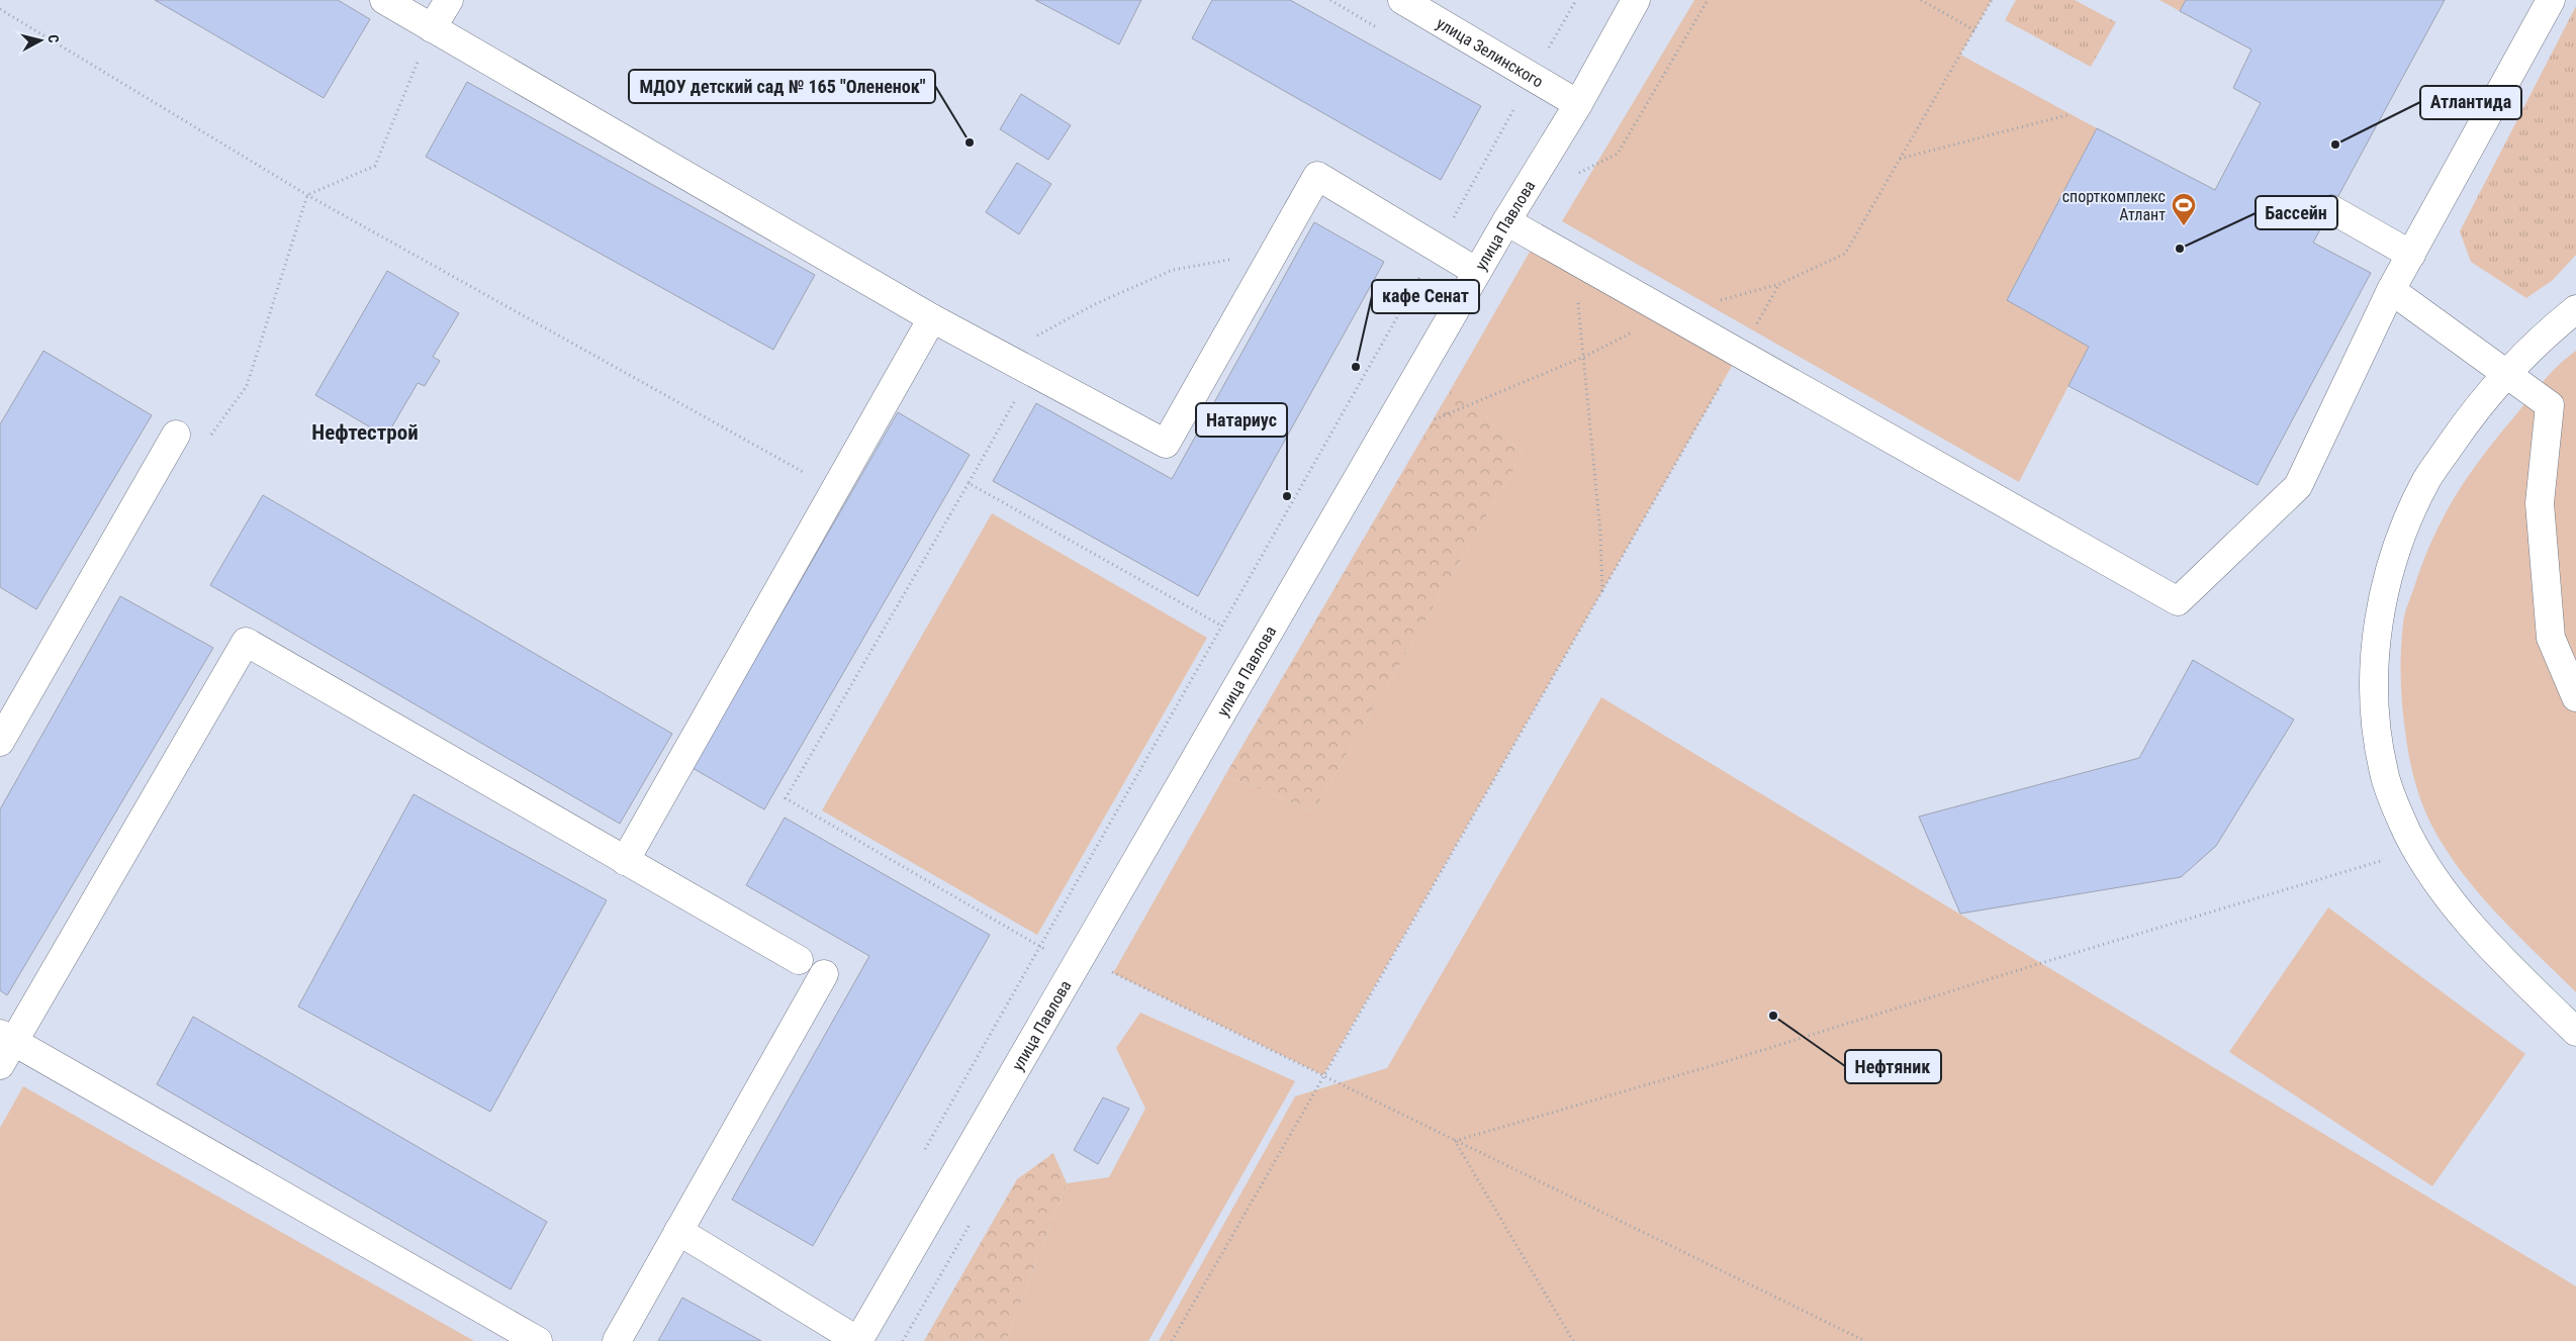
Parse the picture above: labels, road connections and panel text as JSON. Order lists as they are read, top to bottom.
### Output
{
  "streets": {
    "street": ["улица Зелинского", "улица Павлова"]
  },
  "crossings": [
    ["улица Зелинского", "улица Павлова"]
  ],
  "districts": ["Нефтестрой"],
  "places": {
    "other": [
      "МДОУ детский сад № 165 \"Олененок\"",
      "Атлантида",
      "Бассейн",
      "кафе Сенат",
      "Натариус",
      "Нефтяник"
    ],
    "sports": ["спорткомплекс Атлант"]
  },
  "north": "right"
}
